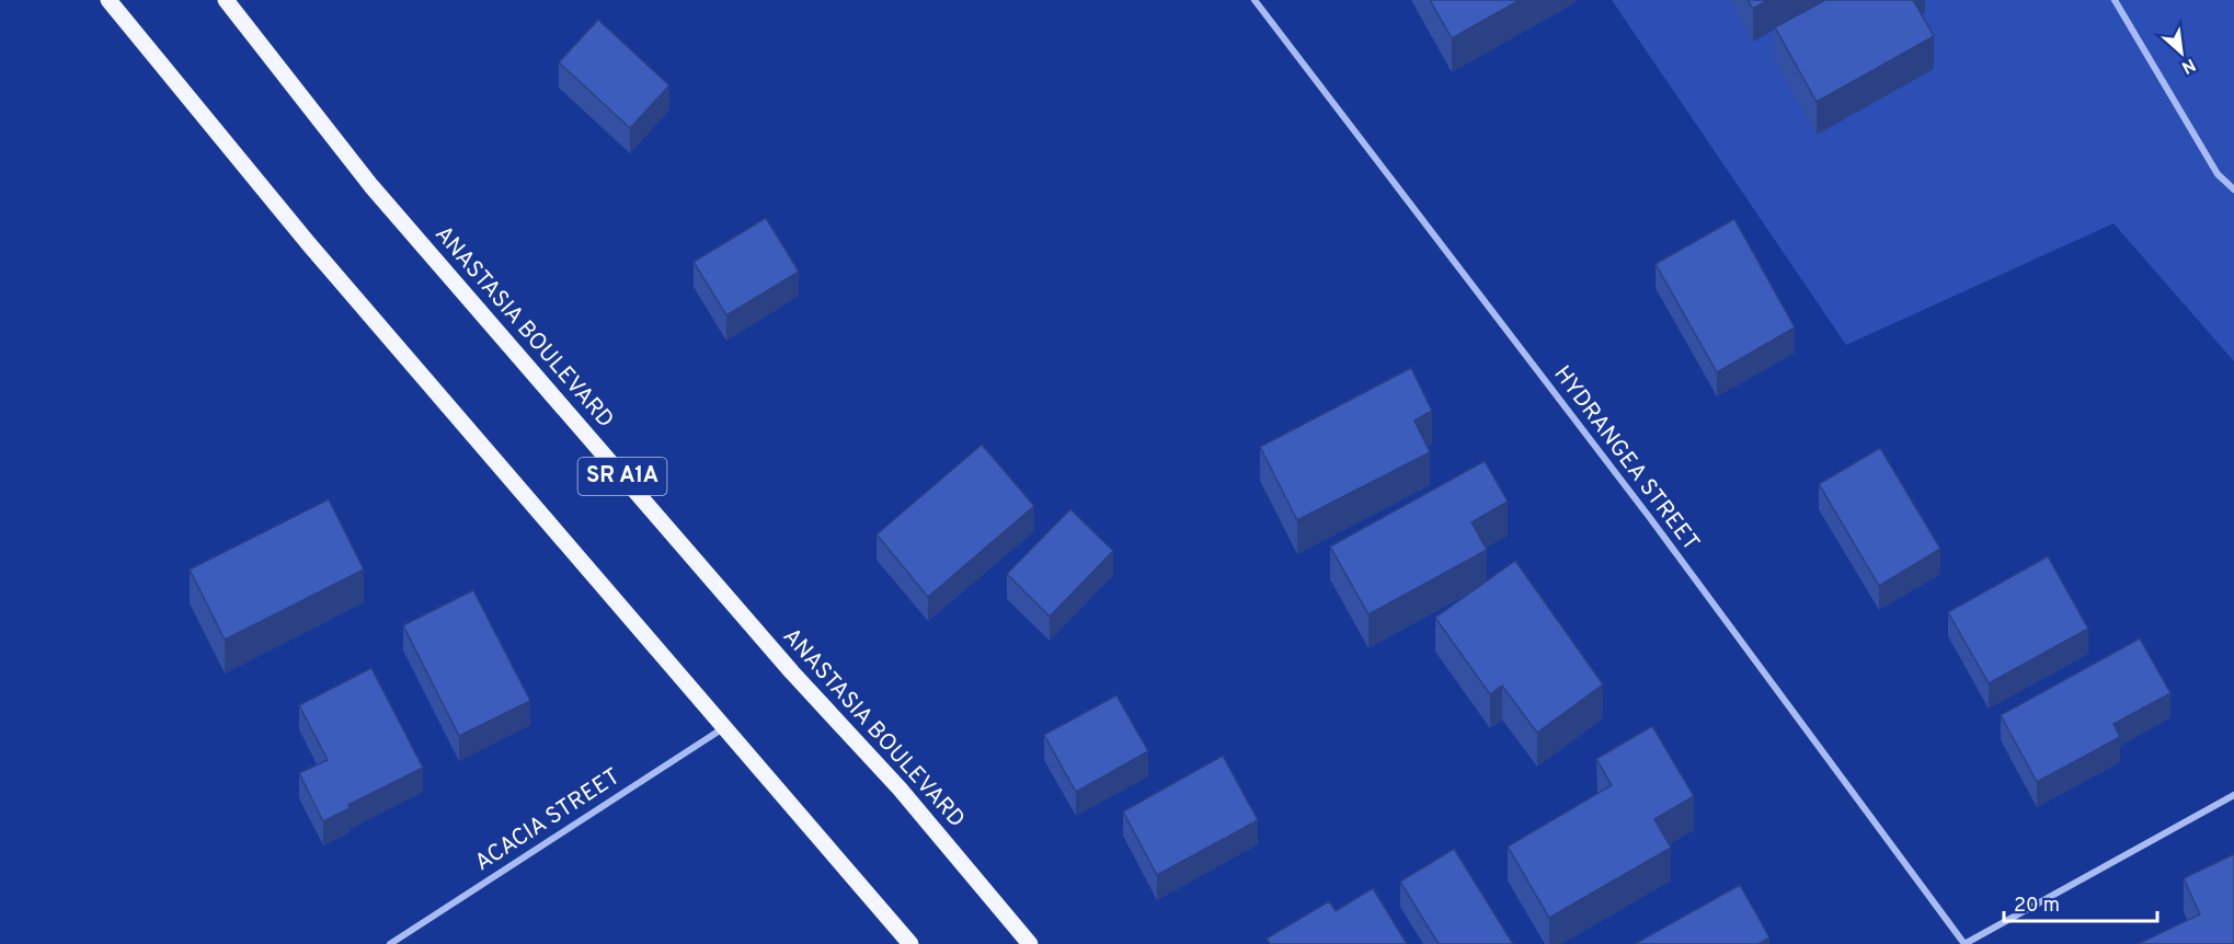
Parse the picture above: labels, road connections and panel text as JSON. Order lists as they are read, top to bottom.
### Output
{
  "streets": {
    "main road": ["ANASTASIA BOULEVARD", "SR A1A"],
    "street": ["HYDRANGEA STREET", "ACACIA STREET"]
  },
  "scale_bar": "20 m",
  "north": "bottom right"
}
